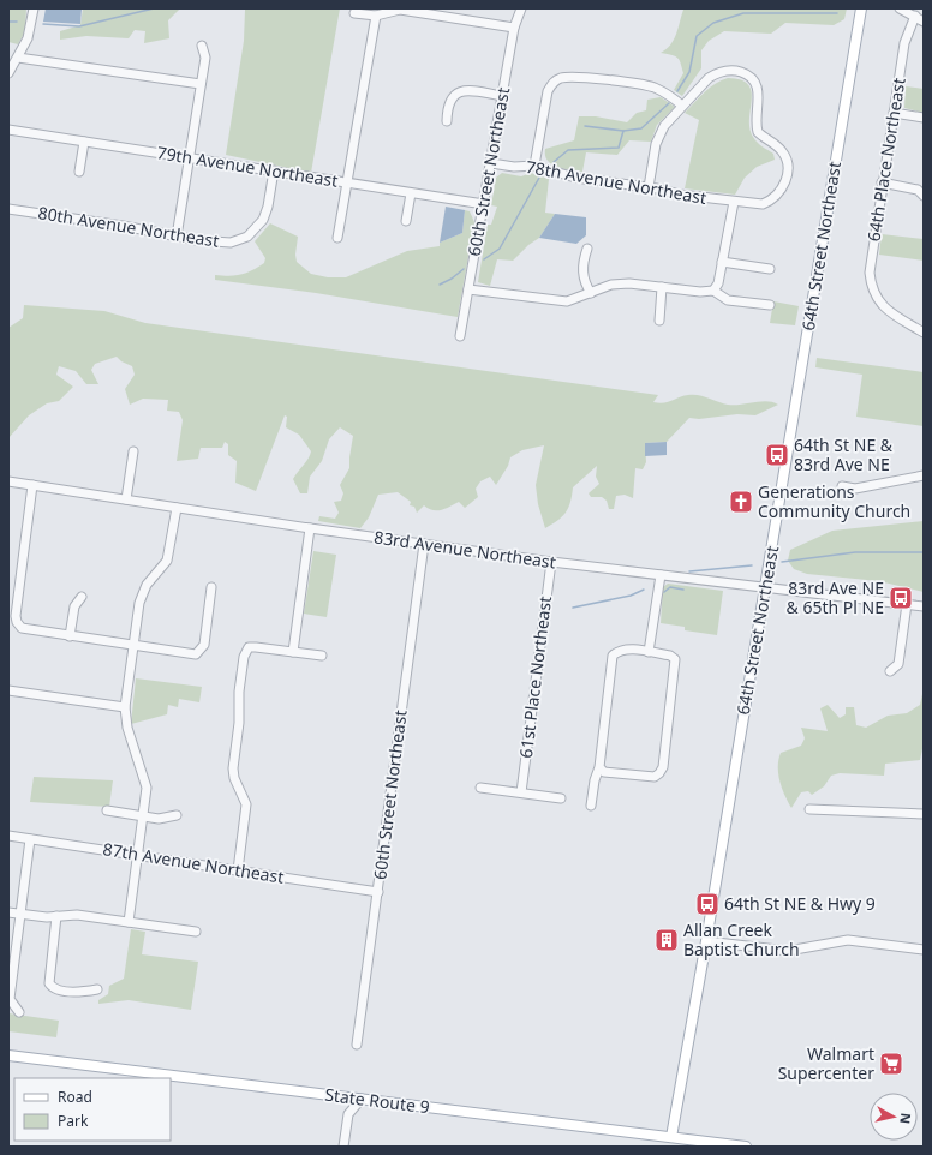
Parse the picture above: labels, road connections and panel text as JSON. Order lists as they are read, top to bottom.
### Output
{
  "streets": {
    "main road": ["64th Street Northeast", "State Route 9"],
    "street": [
      "64th Place Northeast",
      "79th Avenue Northeast",
      "60th Street Northeast",
      "78th Avenue Northeast",
      "80th Avenue Northeast",
      "83rd Avenue Northeast",
      "61st Place Northeast",
      "87th Avenue Northeast"
    ]
  },
  "crossings": [
    ["79th Avenue Northeast", "60th Street Northeast"],
    ["79th Avenue Northeast", "80th Avenue Northeast"],
    ["60th Street Northeast", "78th Avenue Northeast"],
    ["60th Street Northeast", "83rd Avenue Northeast"],
    ["60th Street Northeast", "87th Avenue Northeast"],
    ["64th Street Northeast", "83rd Avenue Northeast"],
    ["64th Street Northeast", "State Route 9"],
    ["83rd Avenue Northeast", "61st Place Northeast"]
  ],
  "places": {
    "bus stop": ["64th St NE & 83rd Ave NE", "83rd Ave NE & 65th Pl NE", "64th St NE & Hwy 9"],
    "church": ["Generations Community Church"],
    "building": ["Allan Creek Baptist Church"],
    "supermarket": ["Walmart Supercenter"]
  },
  "legend": ["Road", "Park"],
  "north": "right"
}
